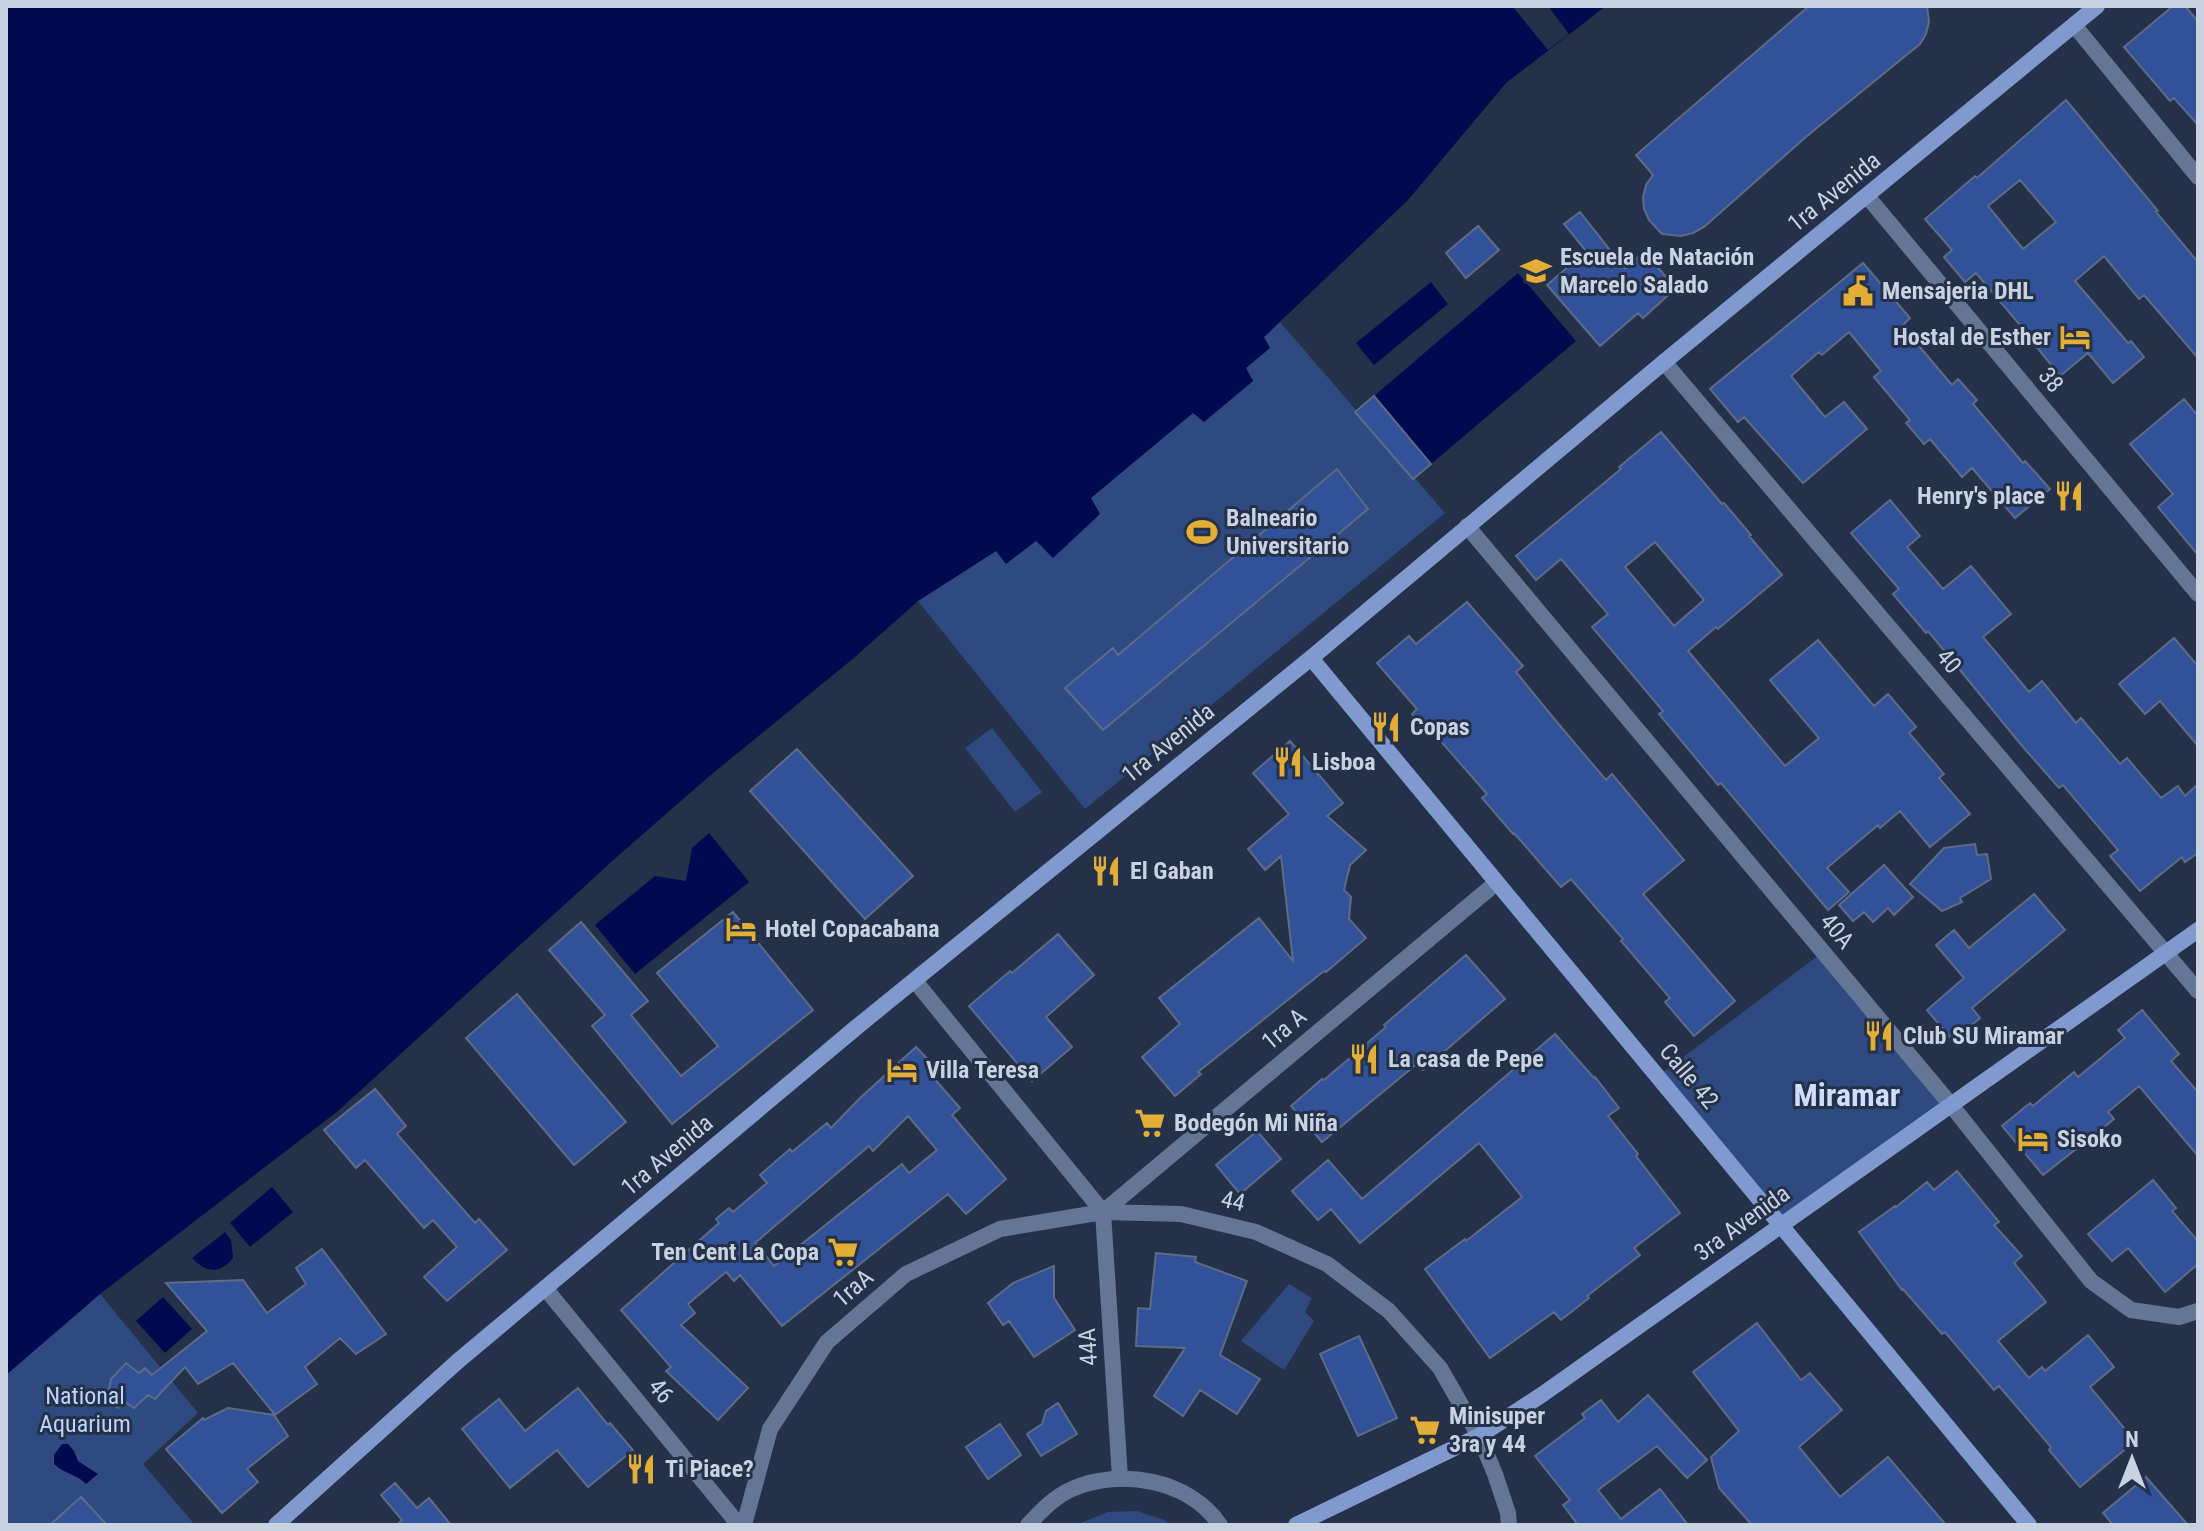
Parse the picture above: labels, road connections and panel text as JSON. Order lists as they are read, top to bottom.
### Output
{
  "streets": {
    "street": [
      "1ra Avenida",
      "38",
      "40",
      "40A",
      "1ra A",
      "Calle 42",
      "44",
      "3ra Avenida",
      "1raA",
      "44A",
      "46"
    ]
  },
  "crossings": [
    ["1ra Avenida", "38"],
    ["1ra Avenida", "40"],
    ["1ra Avenida", "40A"],
    ["1ra Avenida", "Calle 42"],
    ["1ra Avenida", "46"],
    ["40", "3ra Avenida"],
    ["40A", "3ra Avenida"],
    ["1ra A", "Calle 42"],
    ["1ra A", "44"],
    ["1ra A", "1raA"],
    ["1ra A", "44A"],
    ["Calle 42", "3ra Avenida"],
    ["44", "3ra Avenida"],
    ["44", "1raA"],
    ["44", "44A"],
    ["1raA", "44A"],
    ["1raA", "46"]
  ],
  "districts": ["Miramar"],
  "parks": ["National Aquarium"],
  "places": {
    "school or university": ["Escuela de Natación Marcelo Salado"],
    "public building": ["Mensajeria DHL"],
    "hotel": [
      "Hostal de Esther",
      "Hotel Copacabana",
      "Villa Teresa",
      "Sisoko"
    ],
    "restaurant": [
      "Henry's place",
      "Copas",
      "Lisboa",
      "El Gaban",
      "Club SU Miramar",
      "La casa de Pepe",
      "Ti Piace?"
    ],
    "sports": ["Balneario Universitario"],
    "supermarket": ["Bodegón Mi Niña", "Ten Cent La Copa", "Minisuper 3ra y 44"]
  },
  "north": "top"
}
